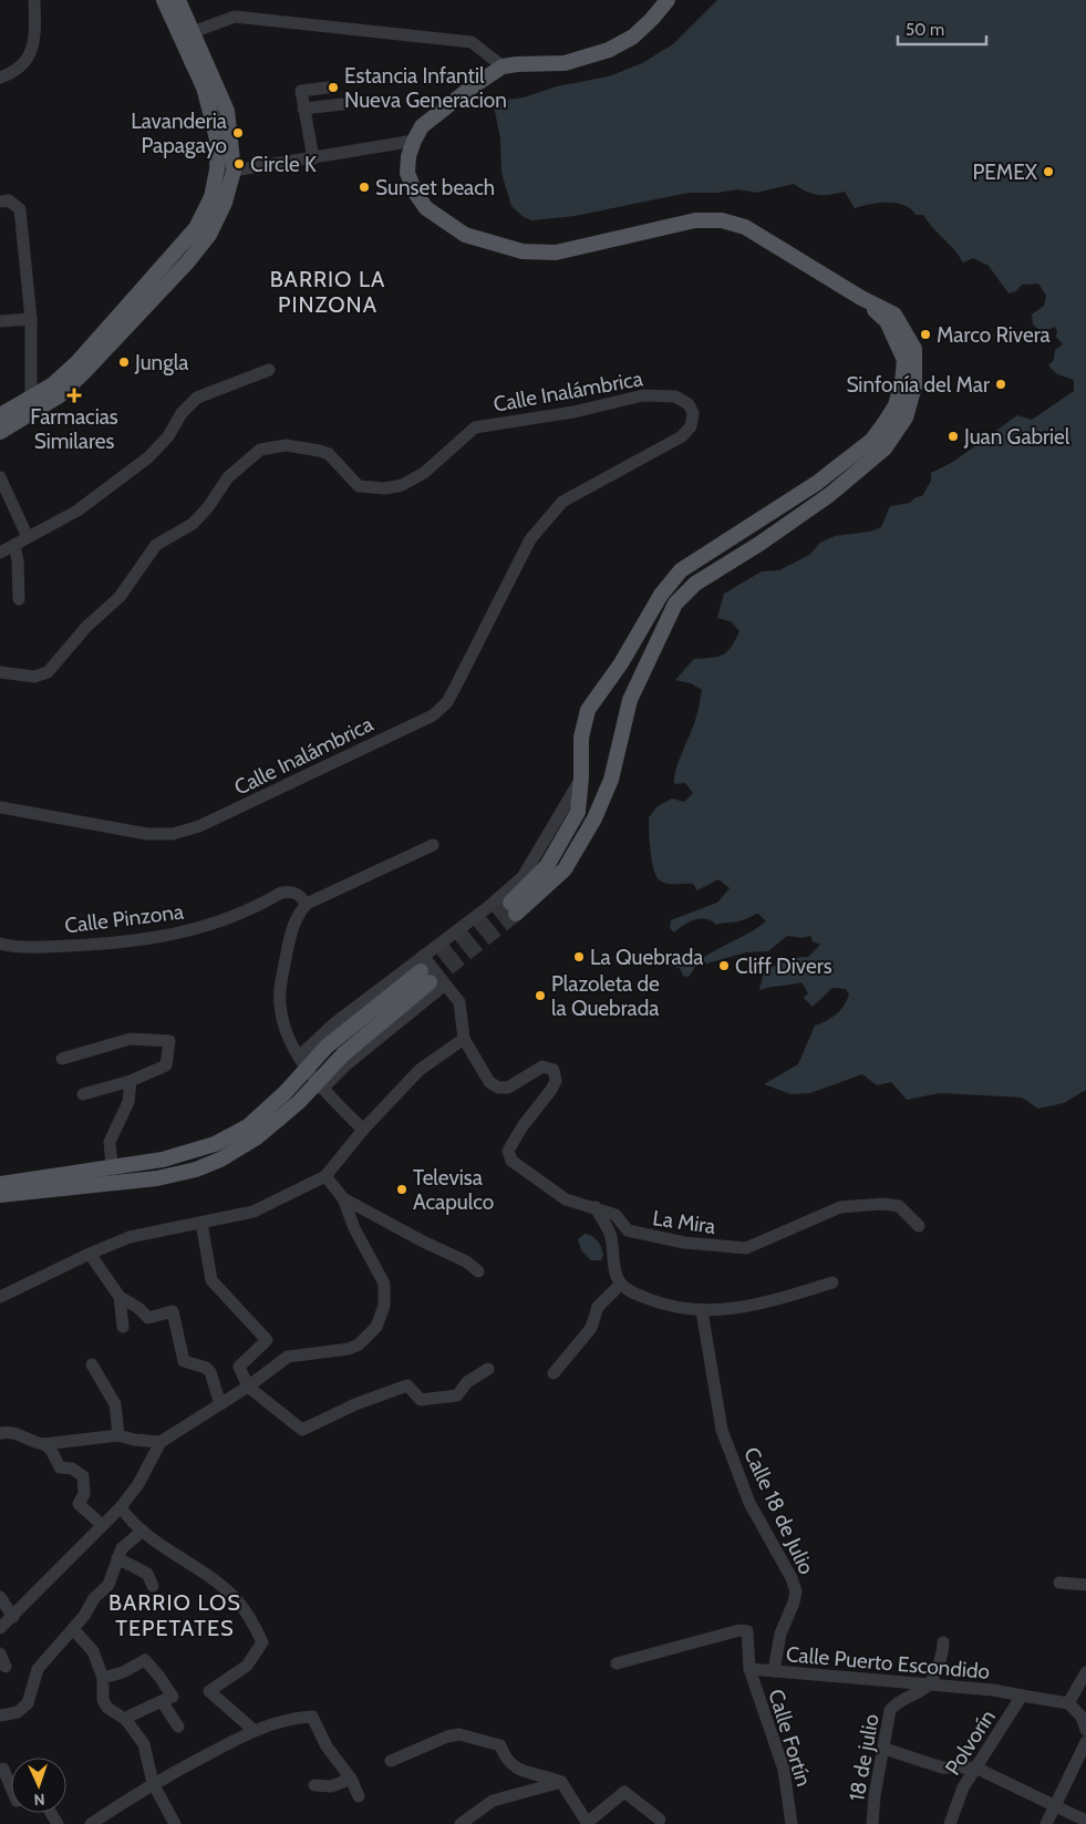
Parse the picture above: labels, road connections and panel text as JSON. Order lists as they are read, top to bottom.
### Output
{
  "streets": {
    "street": [
      "Calle Inalámbrica",
      "Calle Pinzona",
      "La Mira",
      "Calle 18 de Julio",
      "Calle Puerto Escondido",
      "Calle Fortín",
      "Polvorín",
      "18 de julio"
    ]
  },
  "crossings": [
    ["Calle 18 de Julio", "Calle Puerto Escondido"],
    ["Calle Puerto Escondido", "Calle Fortín"],
    ["Calle Puerto Escondido", "Polvorín"],
    ["Calle Puerto Escondido", "18 de julio"]
  ],
  "districts": ["BARRIO LA PINZONA", "BARRIO LOS TEPETATES"],
  "places": {
    "other": [
      "Estancia Infantil Nueva Generacion",
      "Lavanderia Papagayo",
      "Circle K",
      "PEMEX",
      "Sunset beach",
      "Marco Rivera",
      "Jungla",
      "Sinfonía del Mar",
      "Juan Gabriel",
      "La Quebrada",
      "Cliff Divers",
      "Plazoleta de la Quebrada",
      "Televisa Acapulco"
    ],
    "health": ["Farmacias Similares"]
  },
  "scale_bar": "50 m",
  "north": "bottom"
}
